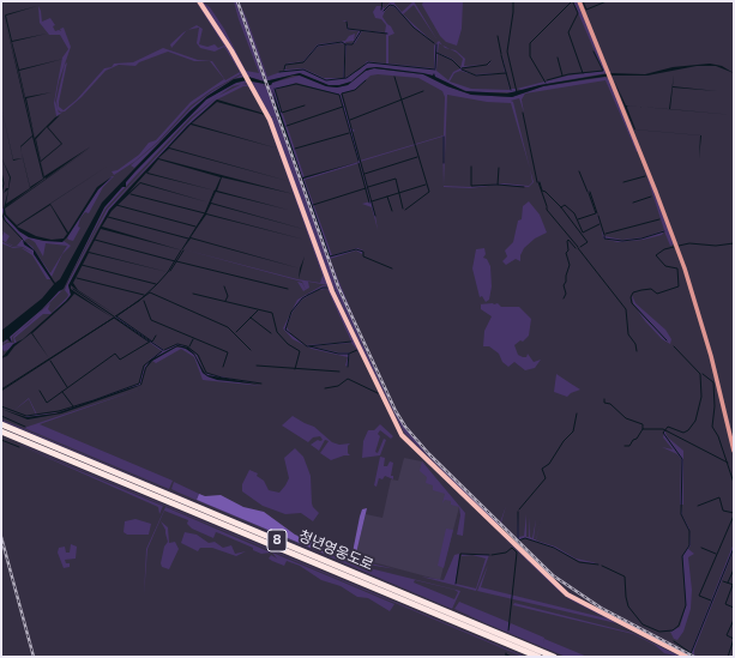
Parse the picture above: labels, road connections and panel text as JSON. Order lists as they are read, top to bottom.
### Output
{
  "streets": {
    "highway": ["8", "청년영웅도로"]
  }
}
